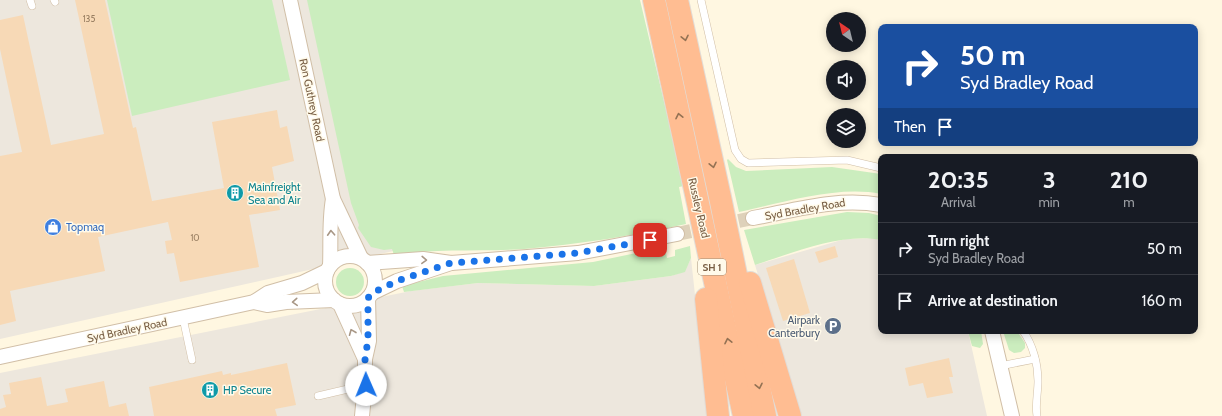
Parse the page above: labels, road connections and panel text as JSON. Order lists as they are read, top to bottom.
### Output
{
  "streets": {
    "highway": ["Russley Road", "SH 1"],
    "street": ["Ron Guthrey Road", "Syd Bradley Road"]
  },
  "crossings": [
    ["Ron Guthrey Road", "Syd Bradley Road"]
  ],
  "places": {
    "building": ["Mainfreight Sea and Air", "HP Secure"],
    "shop": ["Topmaq"],
    "parking": ["Airpark Canterbury"]
  },
  "house_numbers": ["135", "10"],
  "north": "top left",
  "page": {
    "turn": ["50 m", "Syd Bradley Road"],
    "then": "Then",
    "eta": [
      "20:35",
      "Arrival",
      "3",
      "min",
      "210",
      "m"
    ],
    "list": [
      {
        "name": "Turn right",
        "note": "Syd Bradley Road",
        "value": "50 m"
      },
      {
        "name": "Arrive at destination",
        "value": "160 m"
      }
    ]
  }
}
